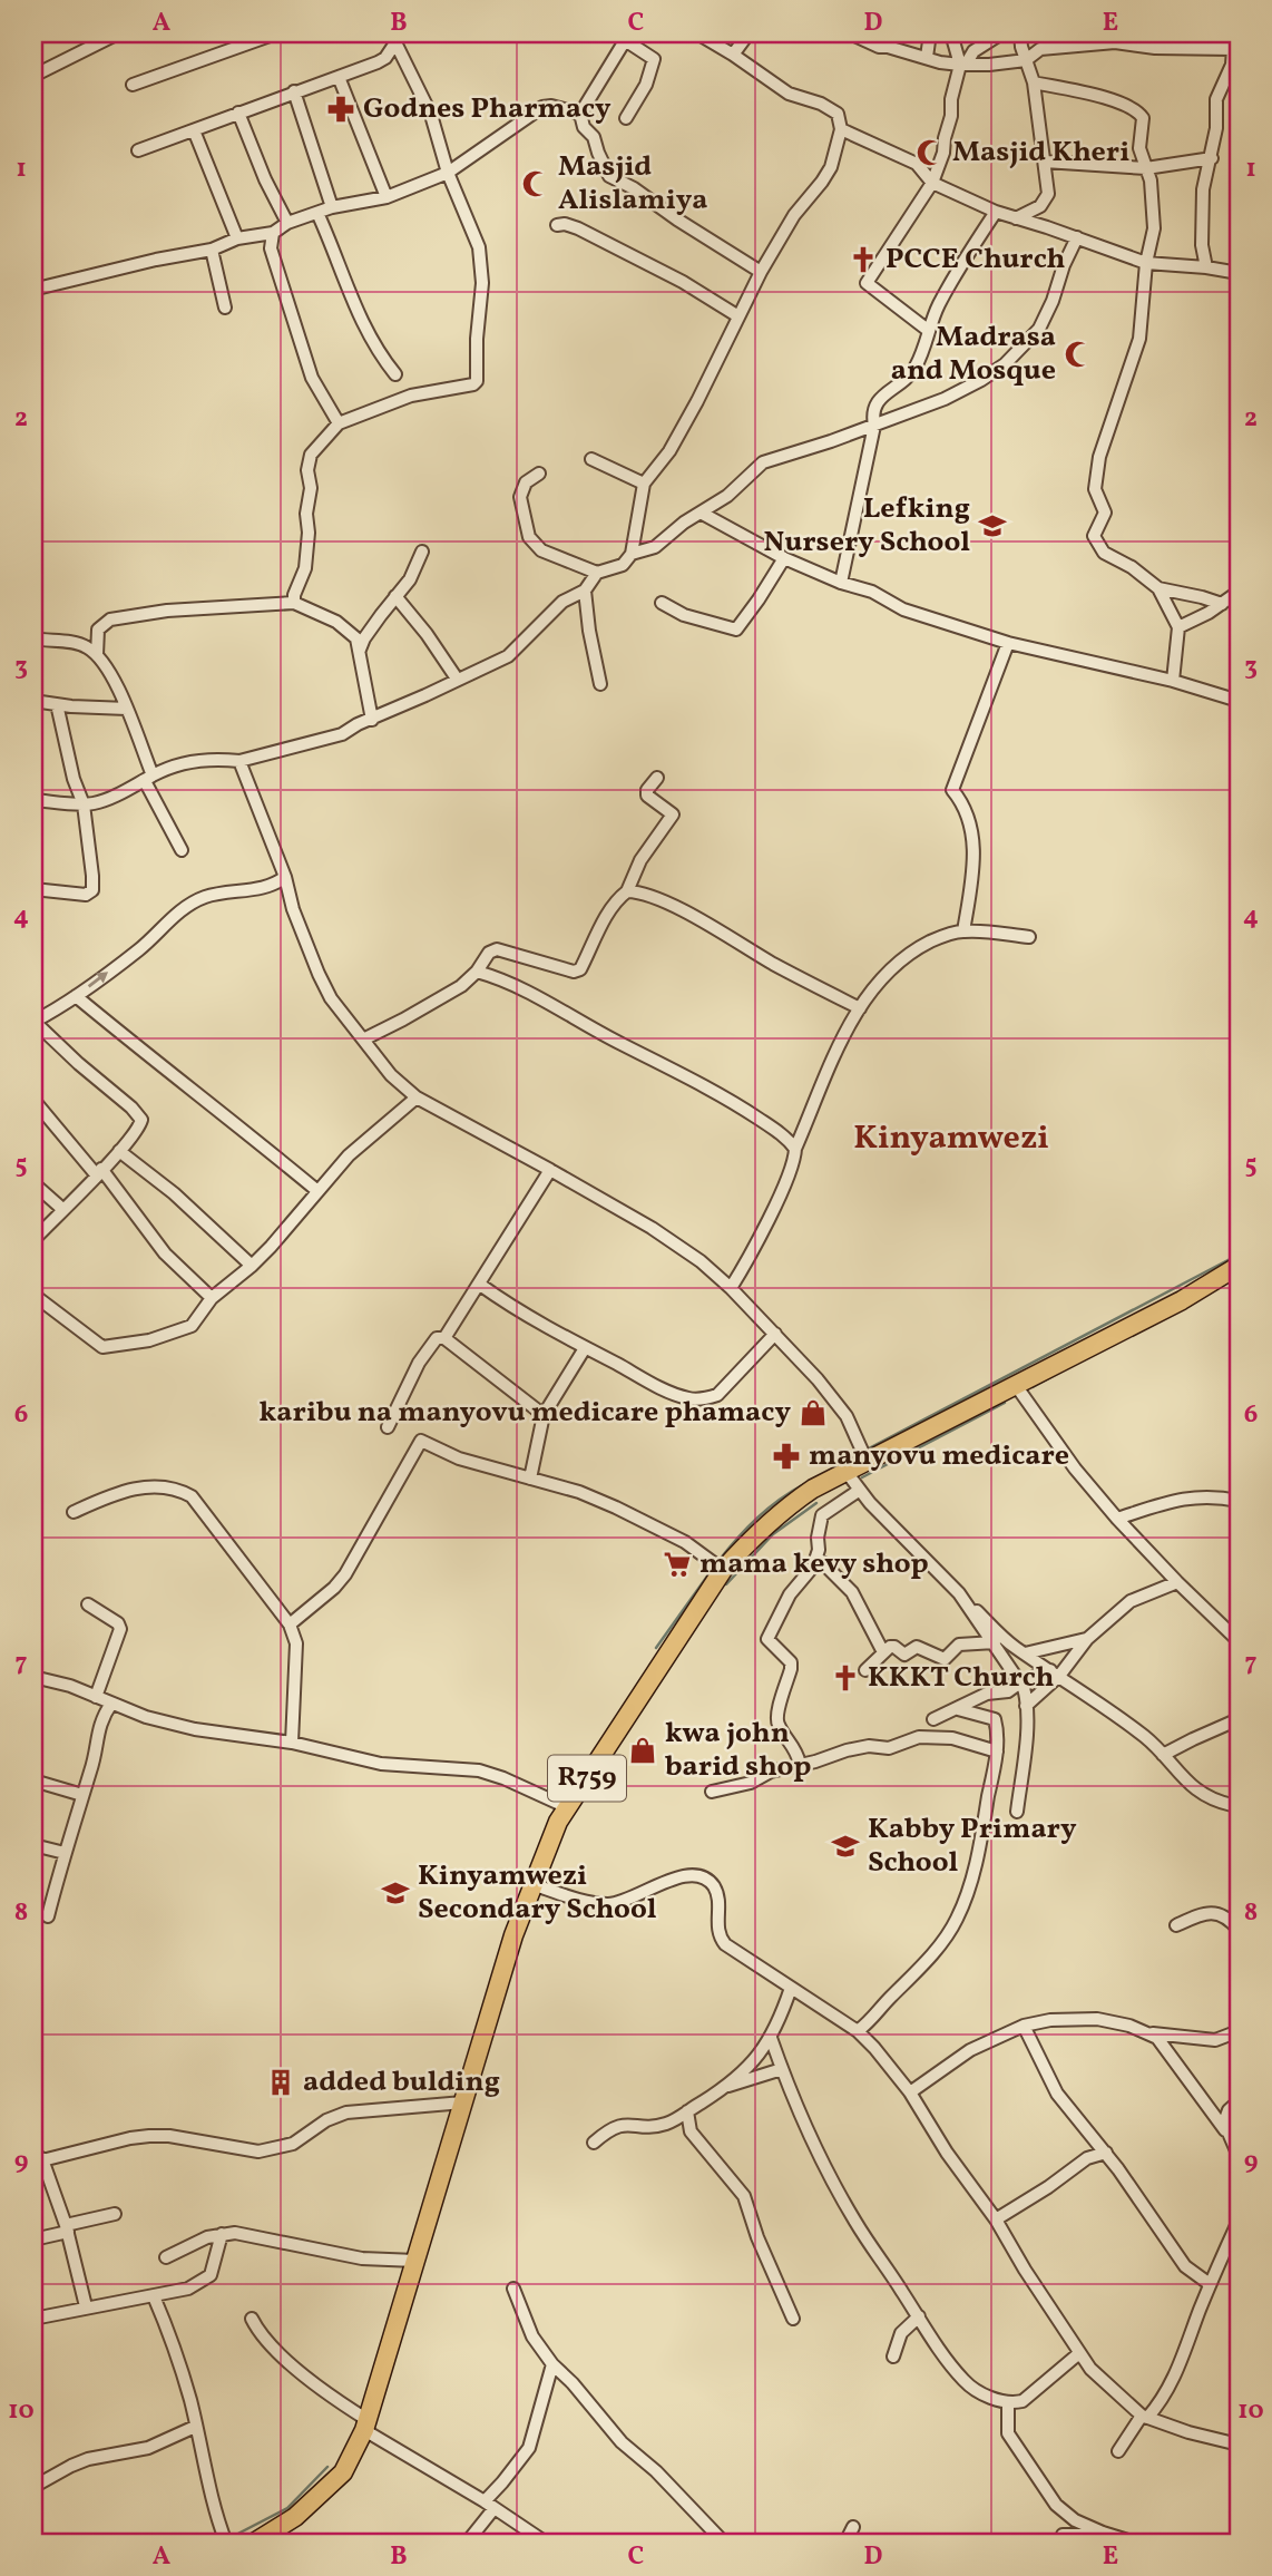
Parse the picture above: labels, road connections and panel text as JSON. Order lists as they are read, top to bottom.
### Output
{
  "streets": {
    "main road": ["R759"]
  },
  "districts": ["Kinyamwezi"],
  "places": {
    "pharmacy": ["Godnes Pharmacy", "manyovu medicare"],
    "mosque": ["Masjid Kheri", "Masjid Alislamiya", "Madrasa and Mosque"],
    "church": ["PCCE Church", "KKKT Church"],
    "school or university": ["Lefking Nursery School", "Kabby Primary School", "Kinyamwezi Secondary School"],
    "shop": ["karibu na manyovu medicare phamacy", "kwa john barid shop"],
    "supermarket": ["mama kevy shop"],
    "building": ["added bulding"]
  },
  "grid": {
    "columns": [
      "A",
      "B",
      "C",
      "D",
      "E"
    ],
    "rows": [
      "1",
      "2",
      "3",
      "4",
      "5",
      "6",
      "7",
      "8",
      "9",
      "10"
    ]
  }
}
